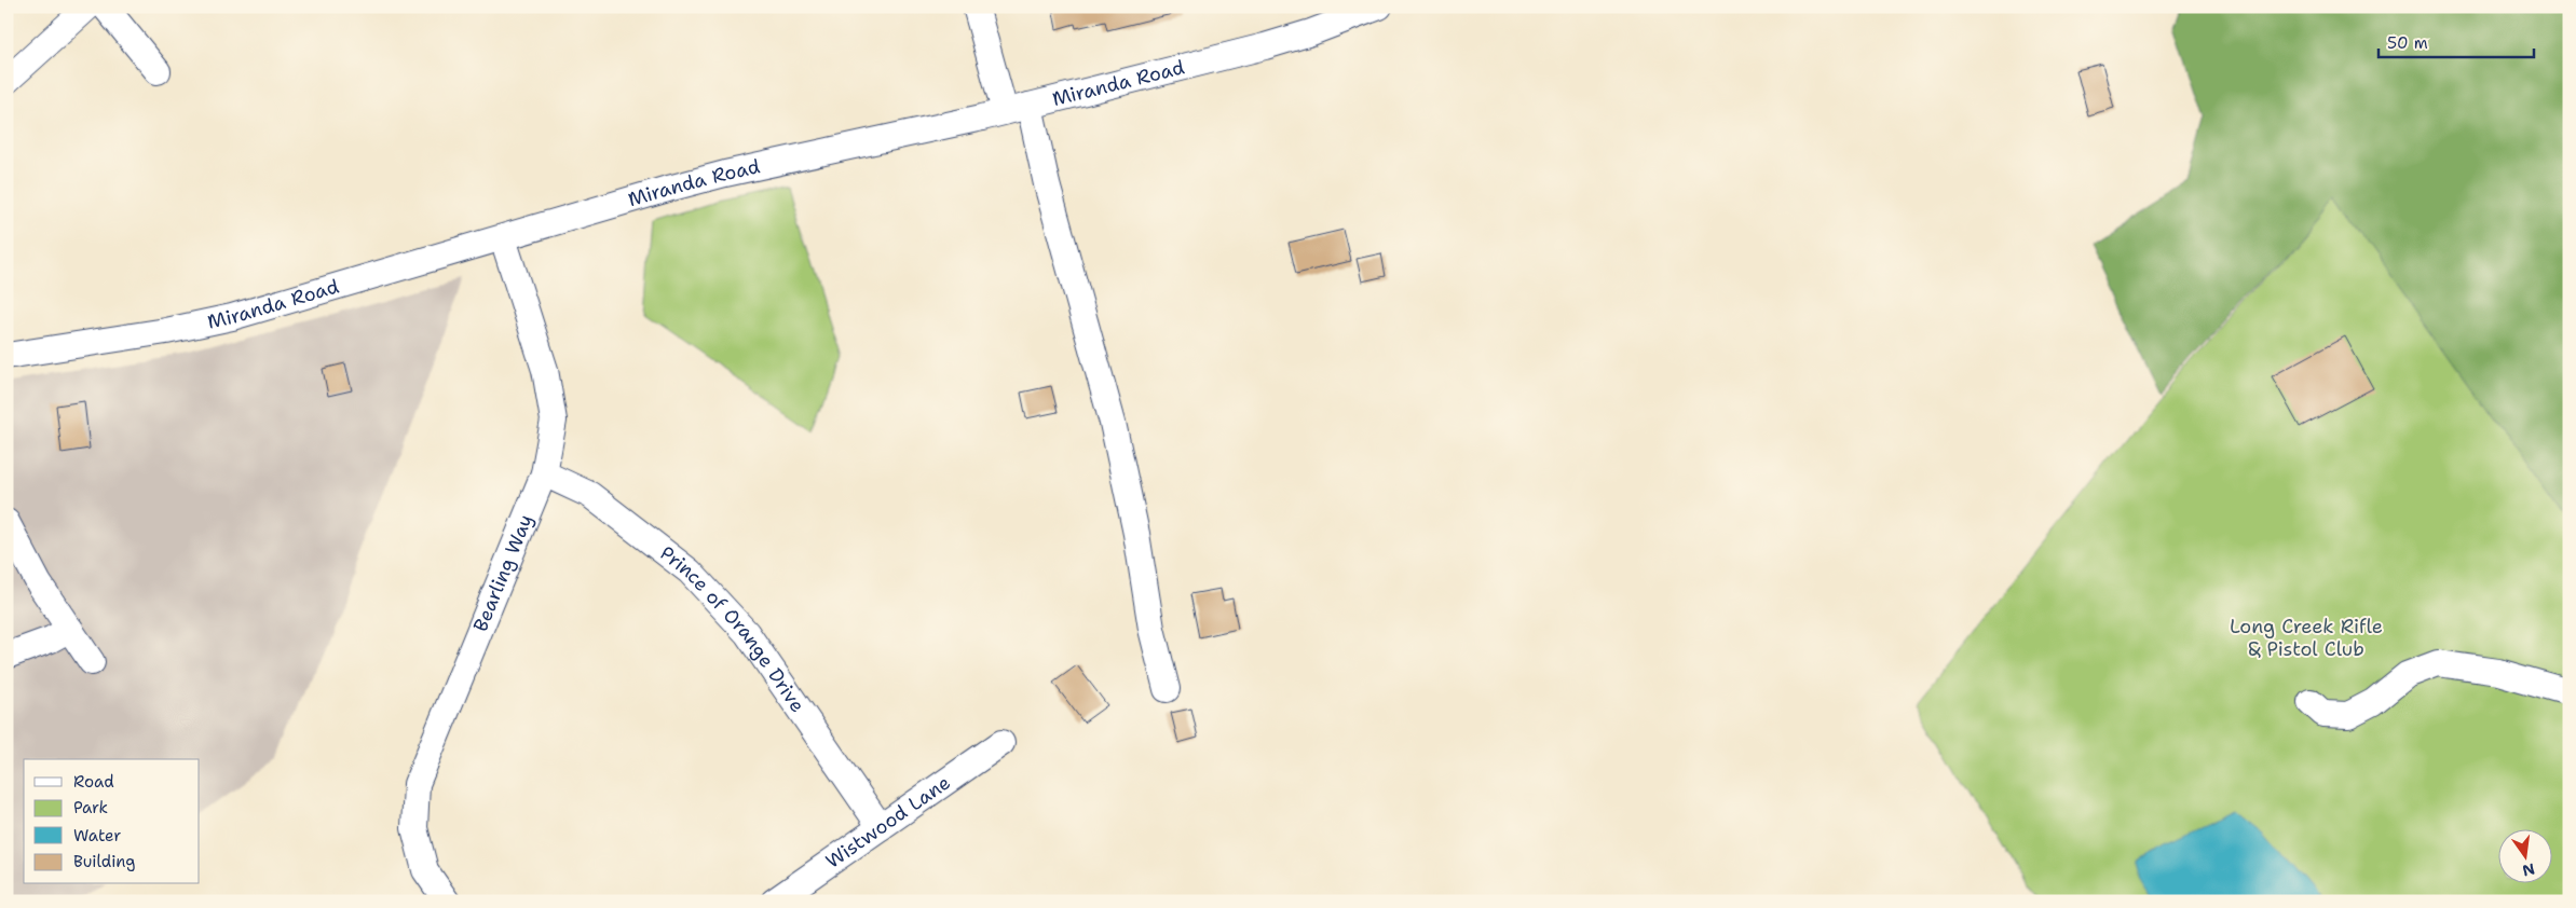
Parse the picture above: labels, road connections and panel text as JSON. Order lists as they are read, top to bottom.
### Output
{
  "streets": {
    "street": [
      "Miranda Road",
      "Bearling Way",
      "Prince of Orange Drive",
      "Wistwood Lane"
    ]
  },
  "crossings": [
    ["Miranda Road", "Bearling Way"],
    ["Bearling Way", "Prince of Orange Drive"],
    ["Prince of Orange Drive", "Wistwood Lane"]
  ],
  "parks": ["Long Creek Rifle & Pistol Club"],
  "legend": [
    "Road",
    "Park",
    "Water",
    "Building"
  ],
  "scale_bar": "50 m",
  "north": "bottom"
}
